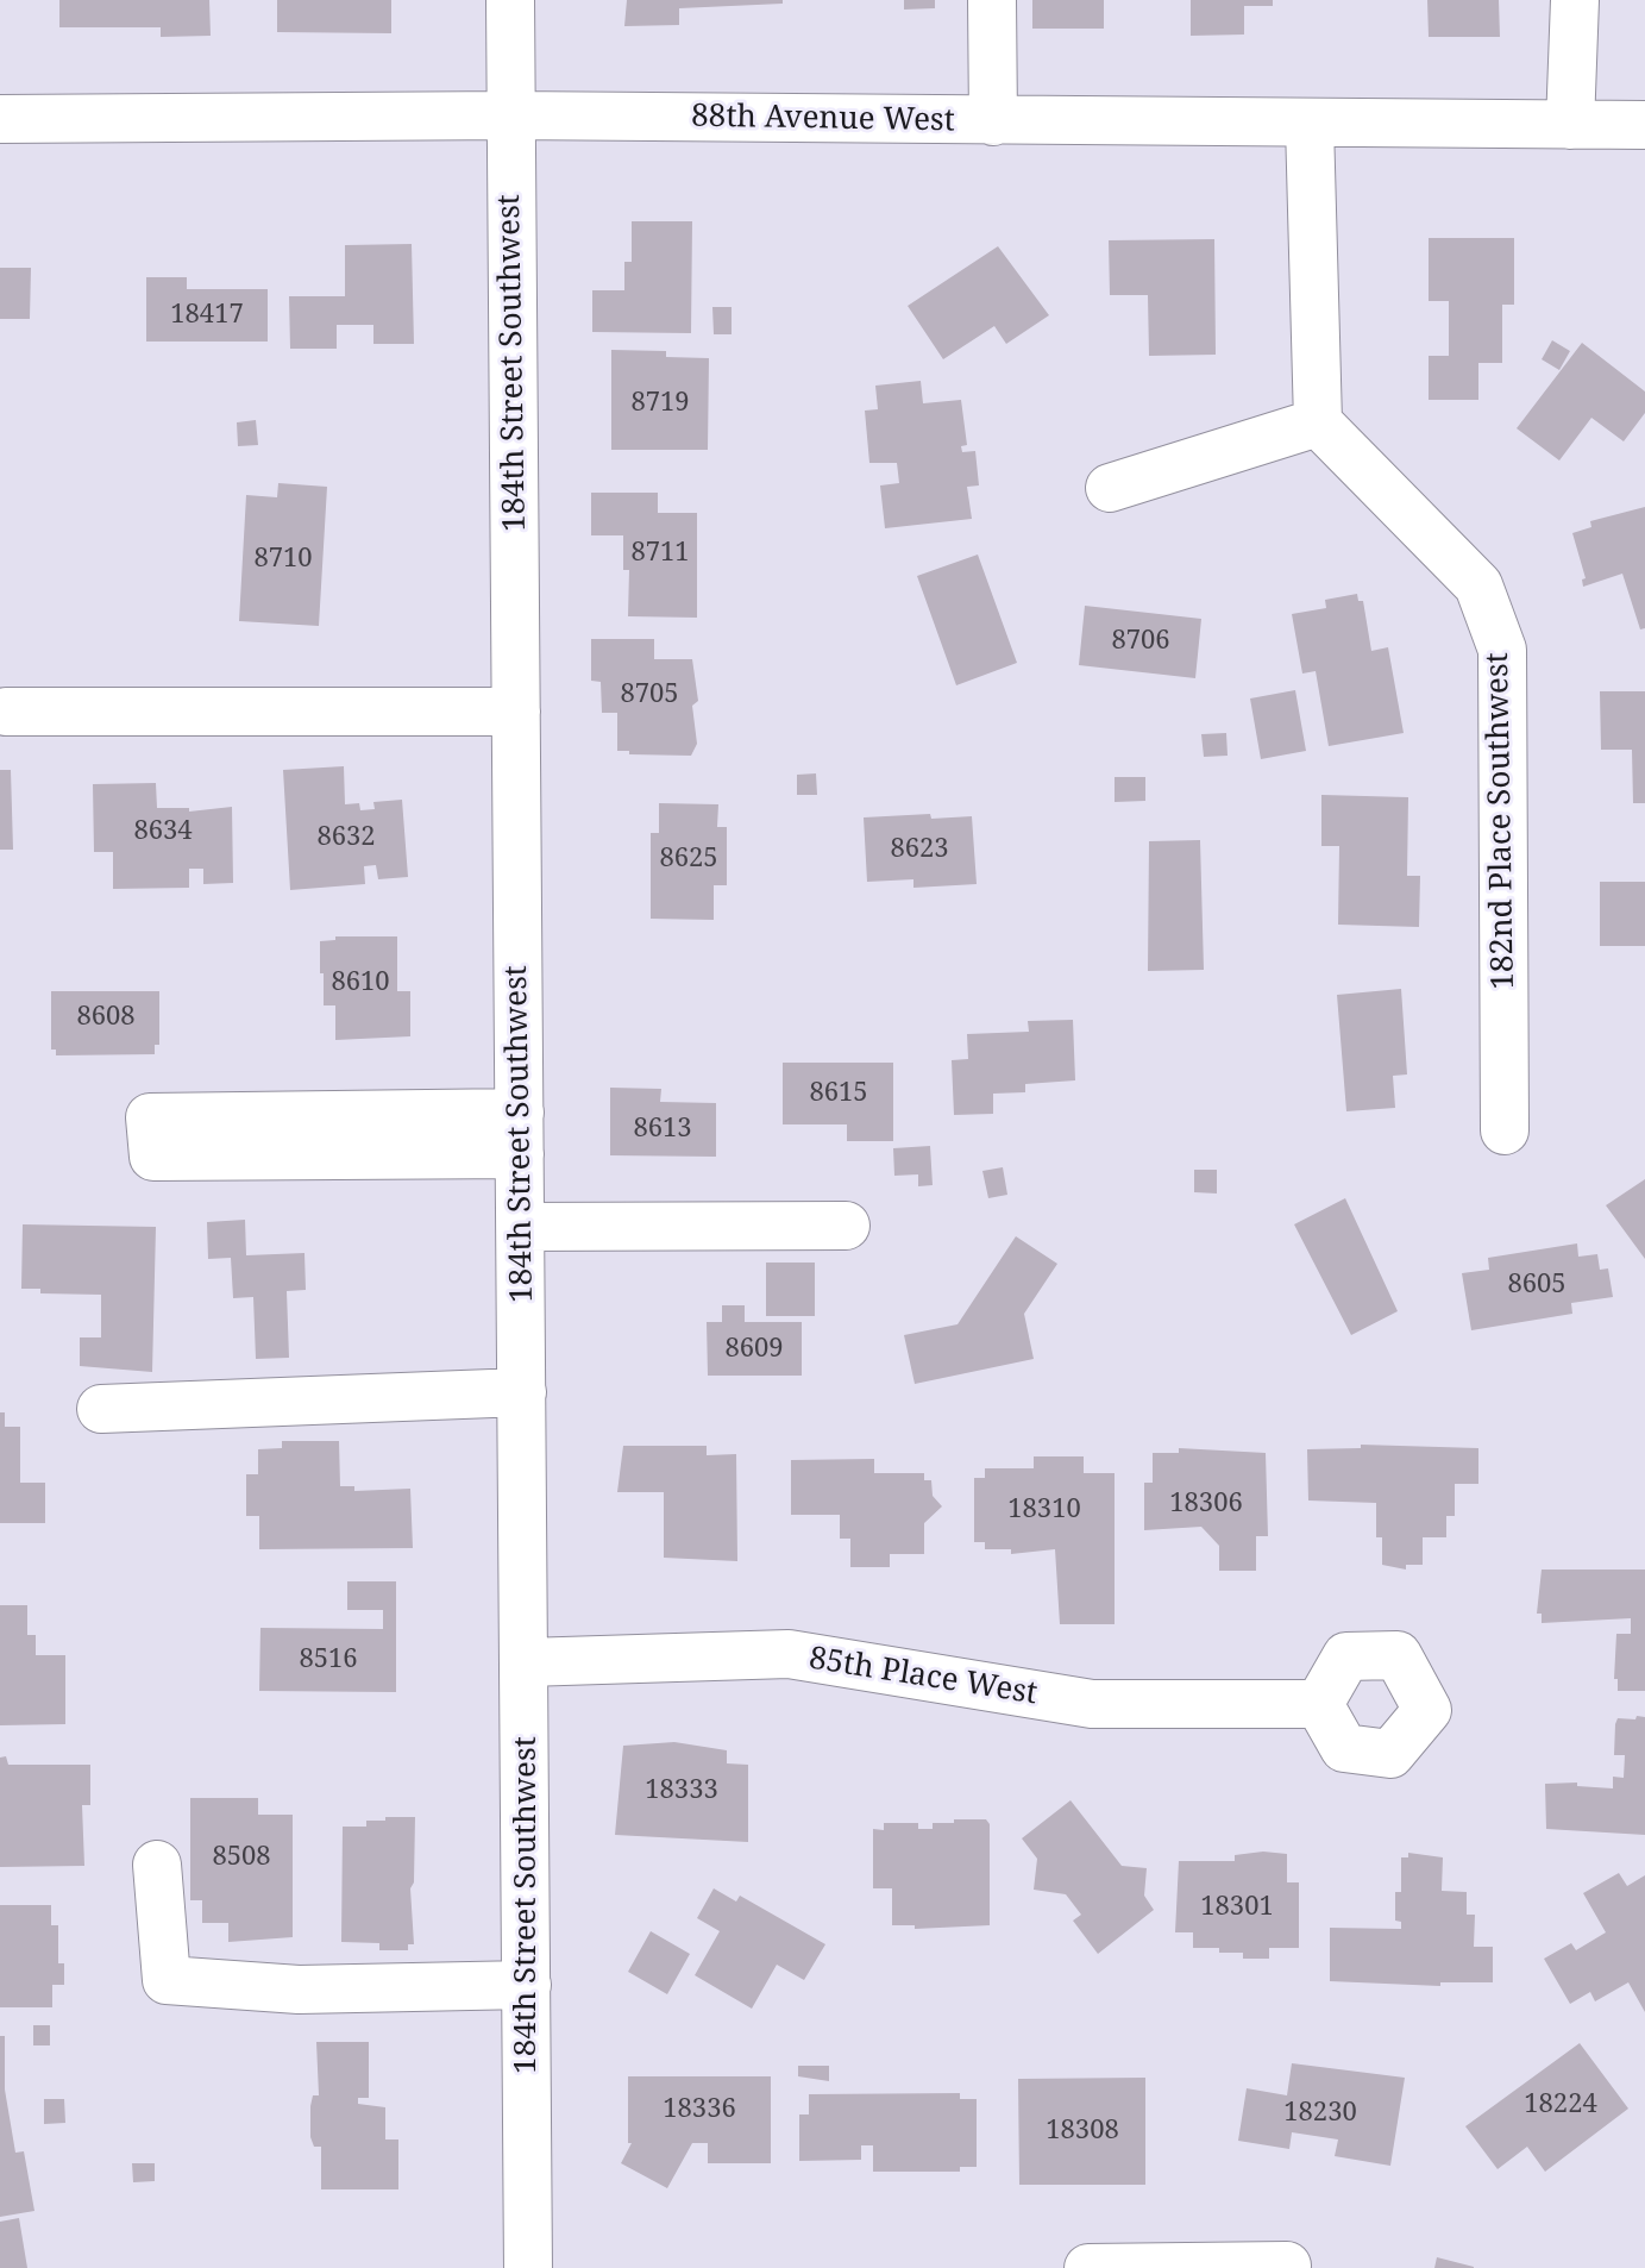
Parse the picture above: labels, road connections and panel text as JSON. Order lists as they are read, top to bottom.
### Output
{
  "streets": {
    "street": [
      "88th Avenue West",
      "184th Street Southwest",
      "182nd Place Southwest",
      "85th Place West"
    ]
  },
  "crossings": [
    ["88th Avenue West", "184th Street Southwest"],
    ["184th Street Southwest", "85th Place West"]
  ],
  "house_numbers": [
    "18417",
    "8719",
    "8711",
    "8710",
    "8706",
    "8705",
    "8634",
    "8632",
    "8623",
    "8625",
    "8610",
    "8608",
    "8615",
    "8613",
    "8605",
    "8609",
    "18306",
    "18310",
    "8516",
    "18333",
    "8508",
    "18301",
    "18224",
    "18336",
    "18230",
    "18308"
  ]
}
